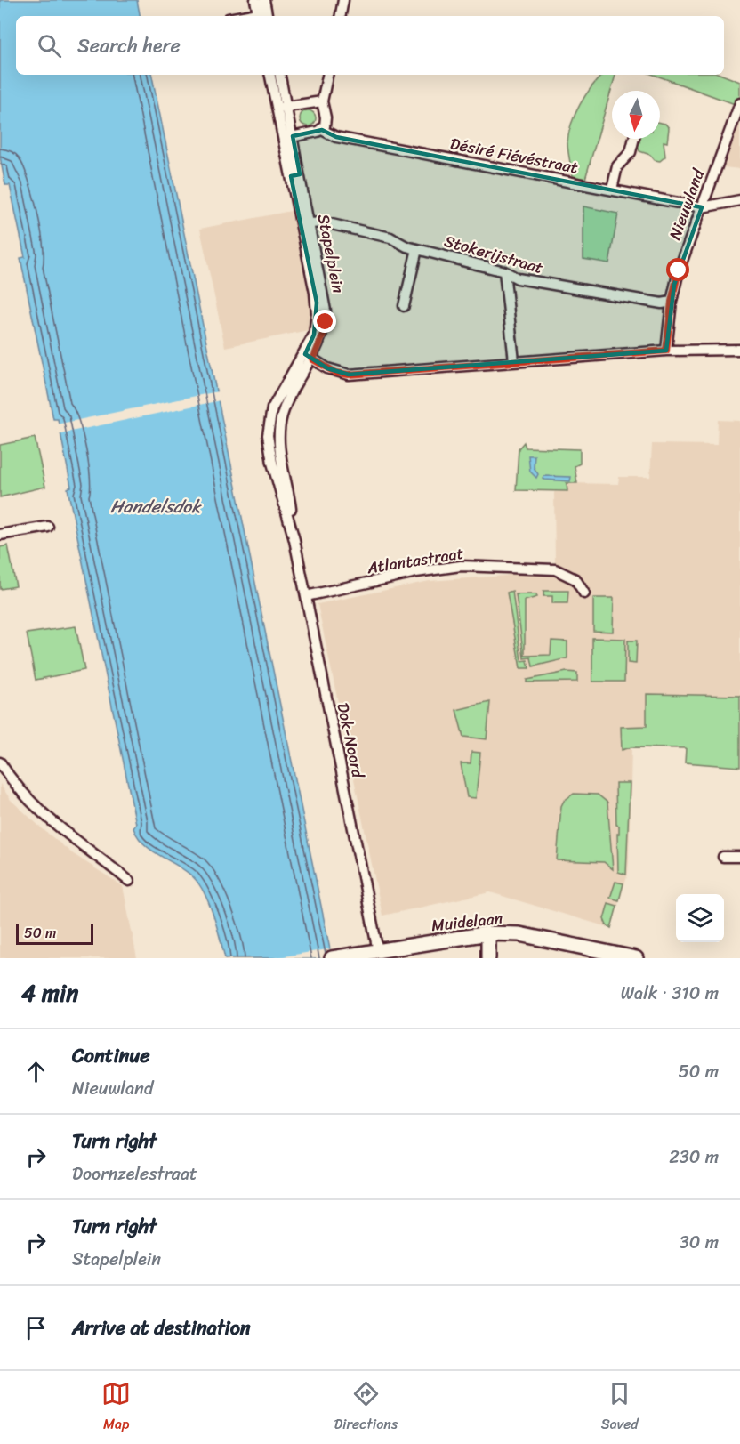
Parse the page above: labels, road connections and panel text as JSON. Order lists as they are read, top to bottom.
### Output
{
  "streets": {
    "main road": ["Muidelaan"],
    "street": [
      "Désiré Fiévéstraat",
      "Nieuwland",
      "Stapelplein",
      "Stokerijstraat",
      "Atlantastraat",
      "Dok-Noord"
    ]
  },
  "crossings": [
    ["Désiré Fiévéstraat", "Nieuwland"],
    ["Nieuwland", "Stokerijstraat"],
    ["Stapelplein", "Stokerijstraat"],
    ["Stapelplein", "Dok-Noord"],
    ["Atlantastraat", "Dok-Noord"],
    ["Dok-Noord", "Muidelaan"]
  ],
  "water": ["Handelsdok"],
  "scale_bar": "50 m",
  "north": "bottom",
  "page": {
    "search": "Search here",
    "scale": "50 m",
    "heading": ["4 min", "Walk · 310 m"],
    "list": [
      ["Continue", "Nieuwland", "50 m"],
      ["Turn right", "Doornzelestraat", "230 m"],
      ["Turn right", "Stapelplein", "30 m"],
      "Arrive at destination"
    ],
    "nav": ["Map", "Directions", "Saved"]
  }
}
